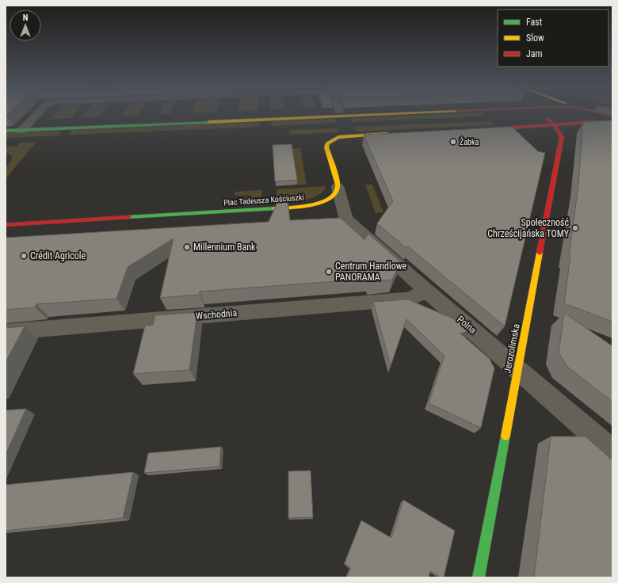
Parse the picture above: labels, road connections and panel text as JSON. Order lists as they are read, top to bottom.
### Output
{
  "streets": {
    "street": [
      "Plac Tadeusza Kościuszki",
      "Wschodnia",
      "Polna",
      "Jerozolimska"
    ]
  },
  "crossings": [
    ["Plac Tadeusza Kościuszki", "Polna"],
    ["Wschodnia", "Polna"],
    ["Polna", "Jerozolimska"]
  ],
  "places": [
    "Żabka",
    "Społeczność Chrześcijańska TOMY",
    "Millennium Bank",
    "Crédit Agricole",
    "Centrum Handlowe PANORAMA"
  ],
  "legend": ["Fast", "Slow", "Jam"],
  "north": "top"
}
